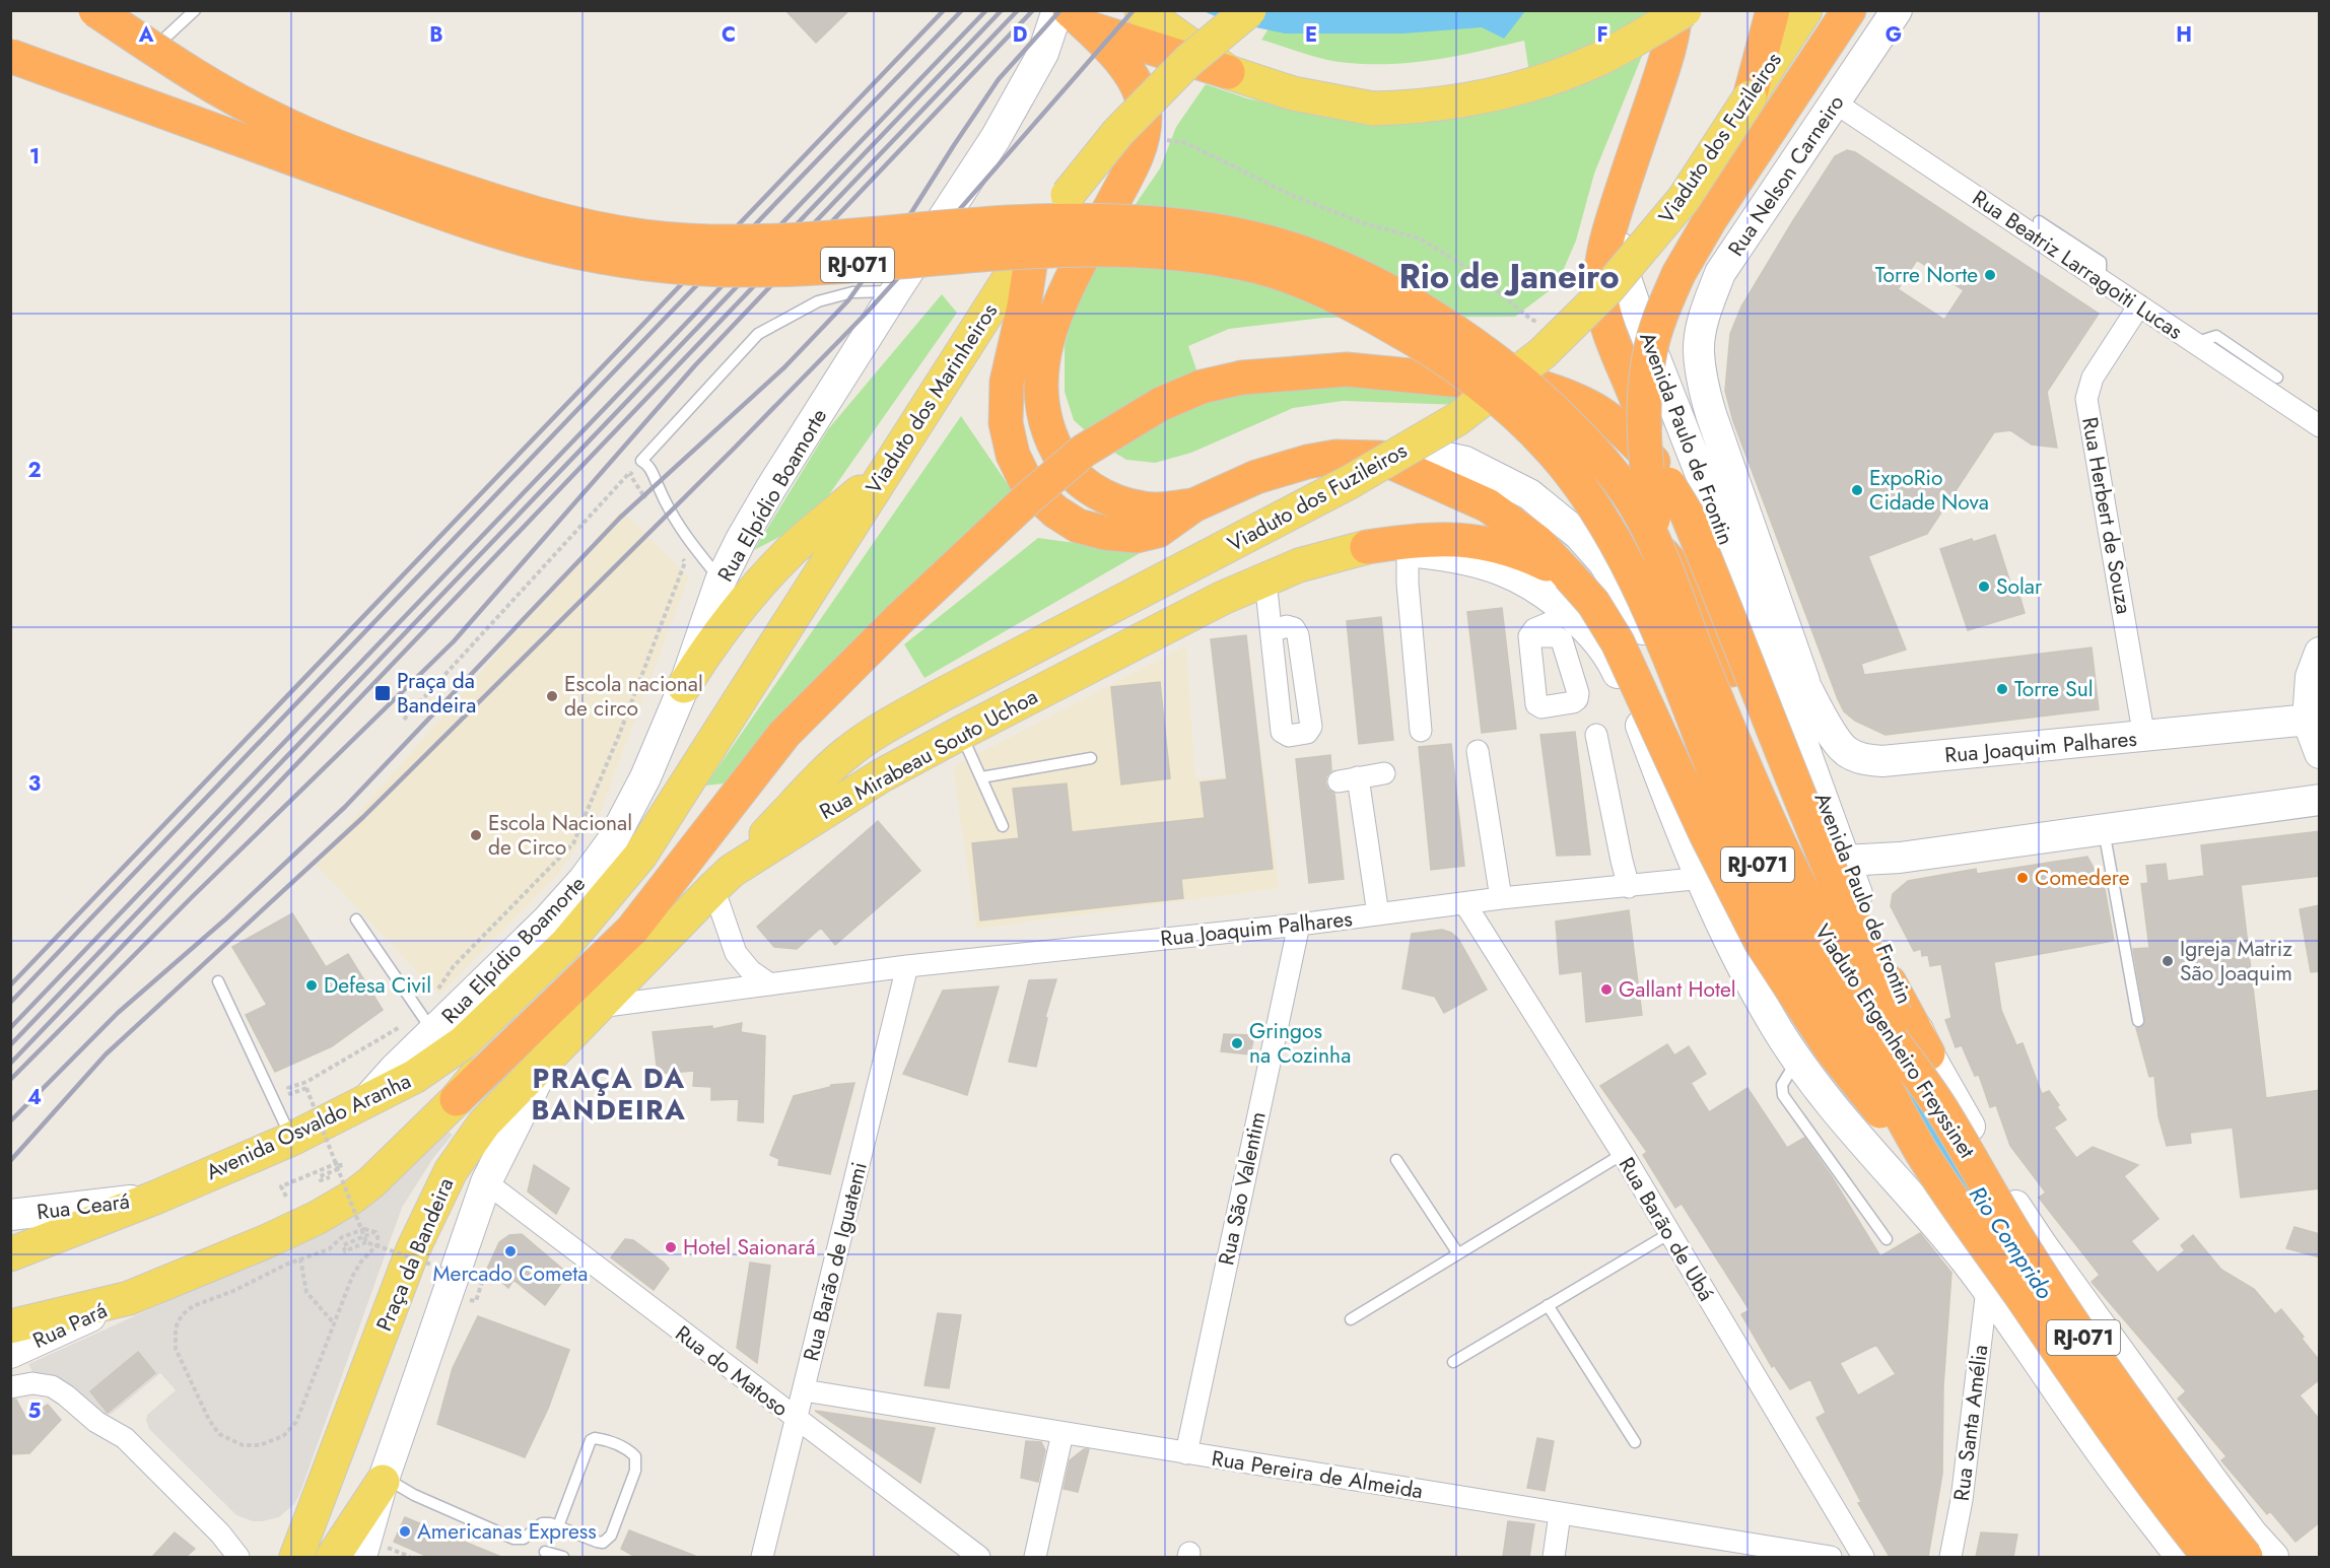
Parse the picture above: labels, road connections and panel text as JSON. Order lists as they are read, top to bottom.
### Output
{
  "streets": {
    "highway": ["RJ-071", "Avenida Paulo de Frontin", "Viaduto Engenheiro Freyssinet"],
    "main road": [
      "Viaduto dos Fuzileiros",
      "Rua Nelson Carneiro",
      "Viaduto dos Marinheiros",
      "Rua Elpídio Boamorte",
      "Rua Joaquim Palhares",
      "Rua Mirabeau Souto Uchoa",
      "Avenida Osvaldo Aranha",
      "Rua Ceará",
      "Praça da Bandeira",
      "Rua Pará"
    ],
    "street": [
      "Rua Beatriz Larragoiti Lucas",
      "Rua Herbert de Souza",
      "Rua São Valentim",
      "Rua Barão de Ubá",
      "Rua Barão de Iguatemi",
      "Rua do Matoso",
      "Rua Santa Amélia",
      "Rua Pereira de Almeida"
    ]
  },
  "crossings": [
    ["Viaduto dos Fuzileiros", "Rua Mirabeau Souto Uchoa"],
    ["Rua Nelson Carneiro", "Rua Beatriz Larragoiti Lucas"],
    ["Rua Nelson Carneiro", "Avenida Paulo de Frontin"],
    ["RJ-071", "Viaduto Engenheiro Freyssinet"],
    ["Rua Beatriz Larragoiti Lucas", "Rua Herbert de Souza"],
    ["Viaduto dos Marinheiros", "Avenida Osvaldo Aranha"],
    ["Avenida Paulo de Frontin", "Rua Joaquim Palhares"],
    ["Avenida Paulo de Frontin", "Rua Mirabeau Souto Uchoa"],
    ["Avenida Paulo de Frontin", "Viaduto Engenheiro Freyssinet"],
    ["Avenida Paulo de Frontin", "Rua Santa Amélia"],
    ["Rua Elpídio Boamorte", "Avenida Osvaldo Aranha"],
    ["Rua Herbert de Souza", "Rua Joaquim Palhares"],
    ["Rua Joaquim Palhares", "Rua Mirabeau Souto Uchoa"],
    ["Rua Joaquim Palhares", "Rua São Valentim"],
    ["Rua Joaquim Palhares", "Rua Barão de Ubá"],
    ["Rua Joaquim Palhares", "Rua Barão de Iguatemi"],
    ["Rua Mirabeau Souto Uchoa", "Praça da Bandeira"],
    ["Avenida Osvaldo Aranha", "Rua Ceará"],
    ["Rua São Valentim", "Rua Pereira de Almeida"],
    ["Praça da Bandeira", "Rua do Matoso"],
    ["Rua Barão de Iguatemi", "Rua do Matoso"],
    ["Rua Barão de Iguatemi", "Rua Pereira de Almeida"]
  ],
  "districts": ["Rio de Janeiro", "PRAÇA DA BANDEIRA"],
  "water": ["Rio Comprido"],
  "places": {
    "other": [
      "Torre Norte",
      "ExpoRio Cidade Nova",
      "Solar",
      "Torre Sul",
      "Escola nacional de circo",
      "Escola Nacional de Circo",
      "Comedere",
      "Igreja Matriz São Joaquim",
      "Defesa Civil",
      "Gallant Hotel",
      "Gringos na Cozinha",
      "Hotel Saionará",
      "Mercado Cometa",
      "Americanas Express"
    ],
    "transit": ["Praça da Bandeira"]
  },
  "grid": {
    "columns": [
      "A",
      "B",
      "C",
      "D",
      "E",
      "F",
      "G",
      "H"
    ],
    "rows": [
      "1",
      "2",
      "3",
      "4",
      "5"
    ]
  }
}
